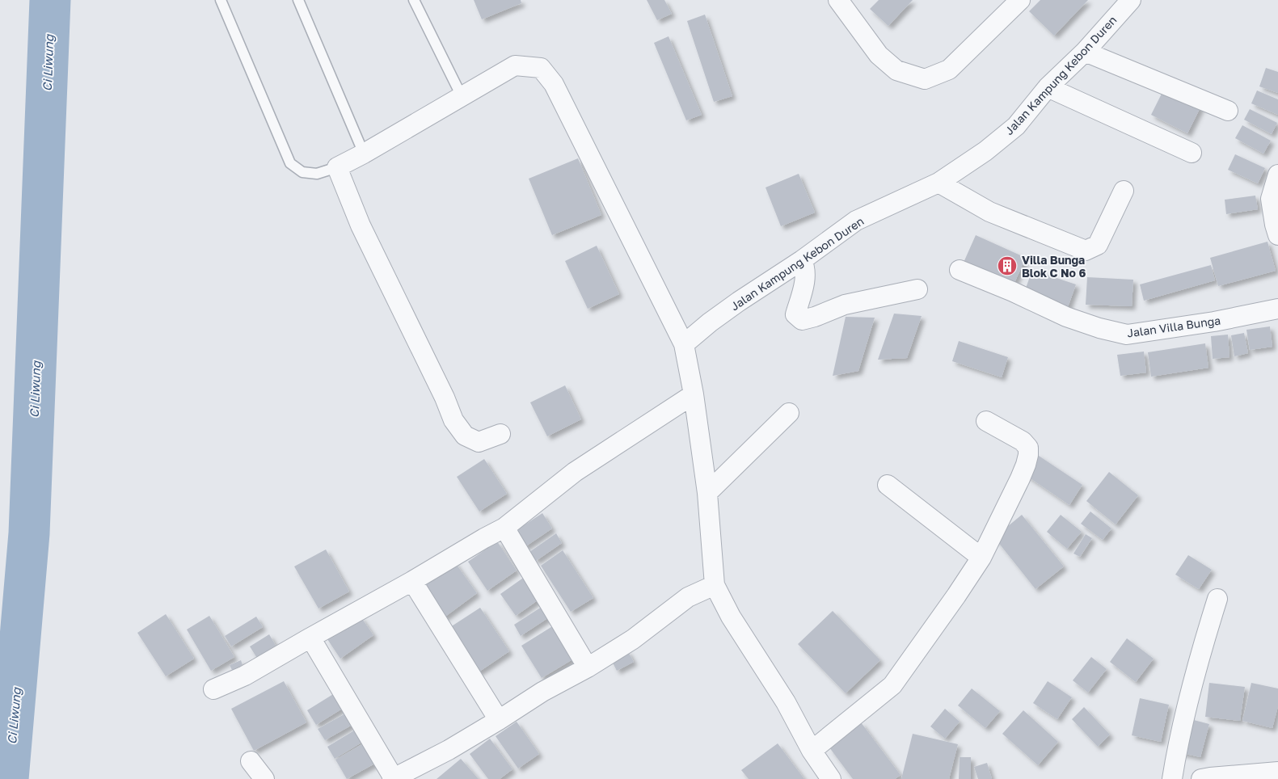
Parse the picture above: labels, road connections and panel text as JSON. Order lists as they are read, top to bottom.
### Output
{
  "streets": {
    "street": ["Jalan Kampung Kebon Duren", "Jalan Villa Bunga"]
  },
  "water": ["Ci Liwung"],
  "places": {
    "building": ["Villa Bunga Blok C No 6"]
  }
}
